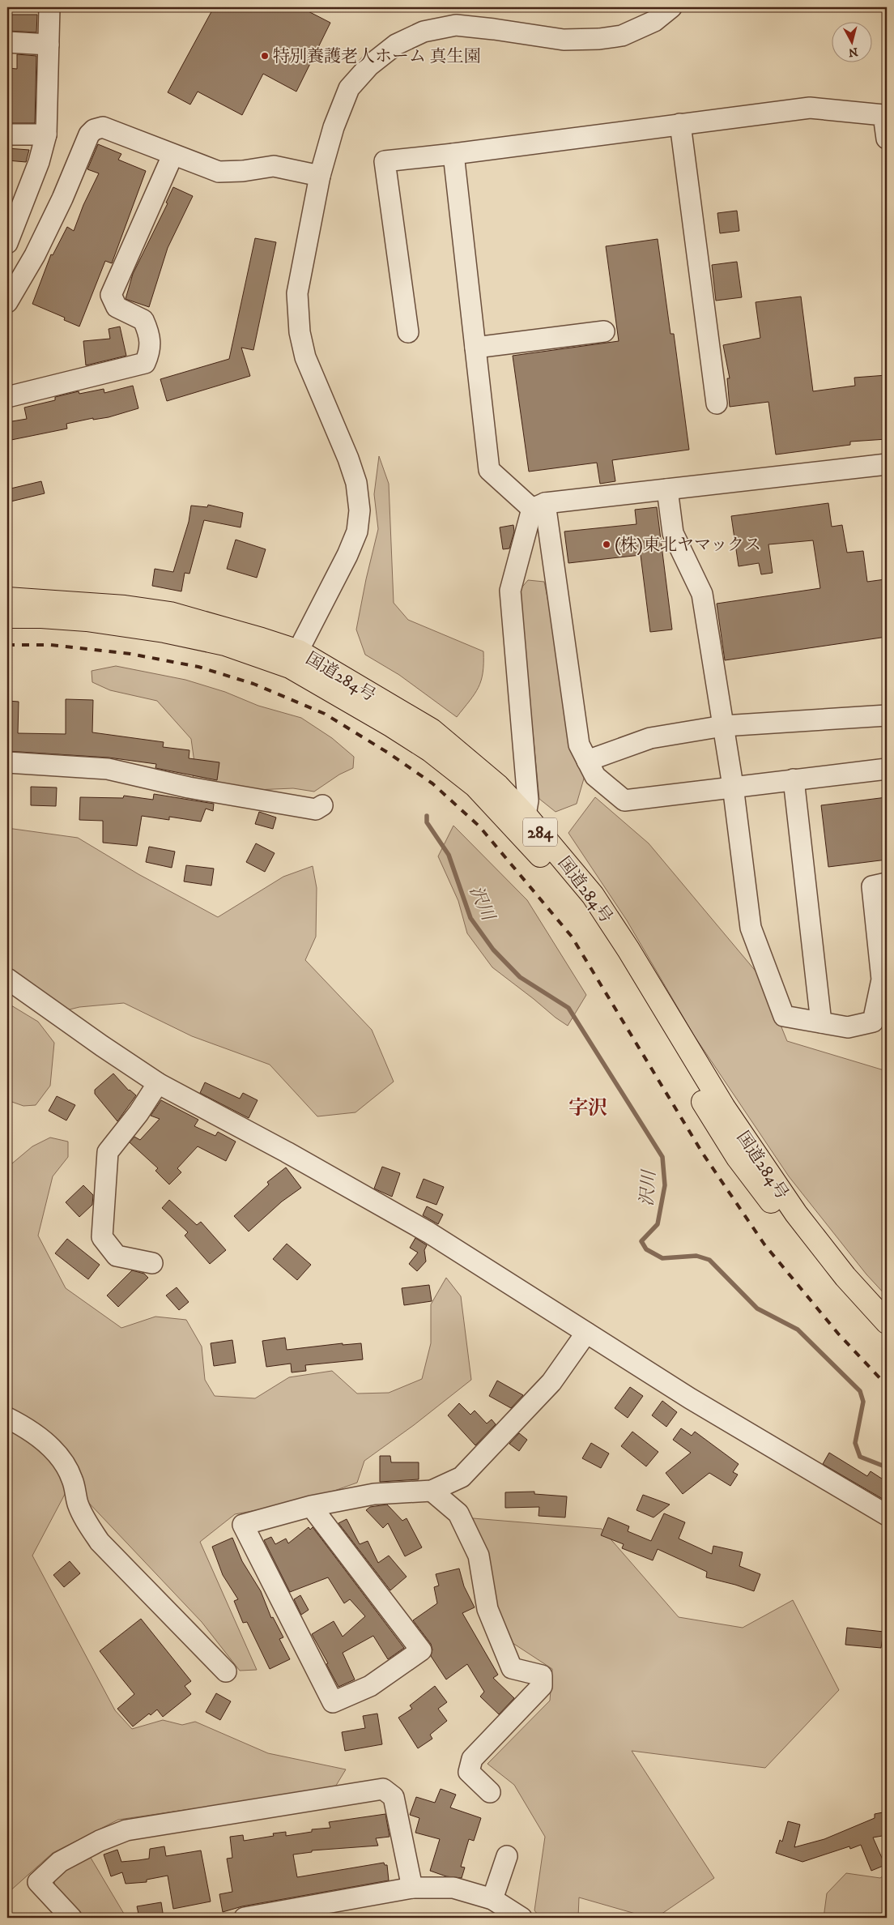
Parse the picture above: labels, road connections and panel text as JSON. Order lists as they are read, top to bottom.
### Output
{
  "streets": {
    "highway": ["国道284号", "284"]
  },
  "districts": ["字沢"],
  "water": ["沢川"],
  "places": ["特別養護老人ホーム 真生園", "(株)東北ヤマックス"],
  "north": "bottom"
}
